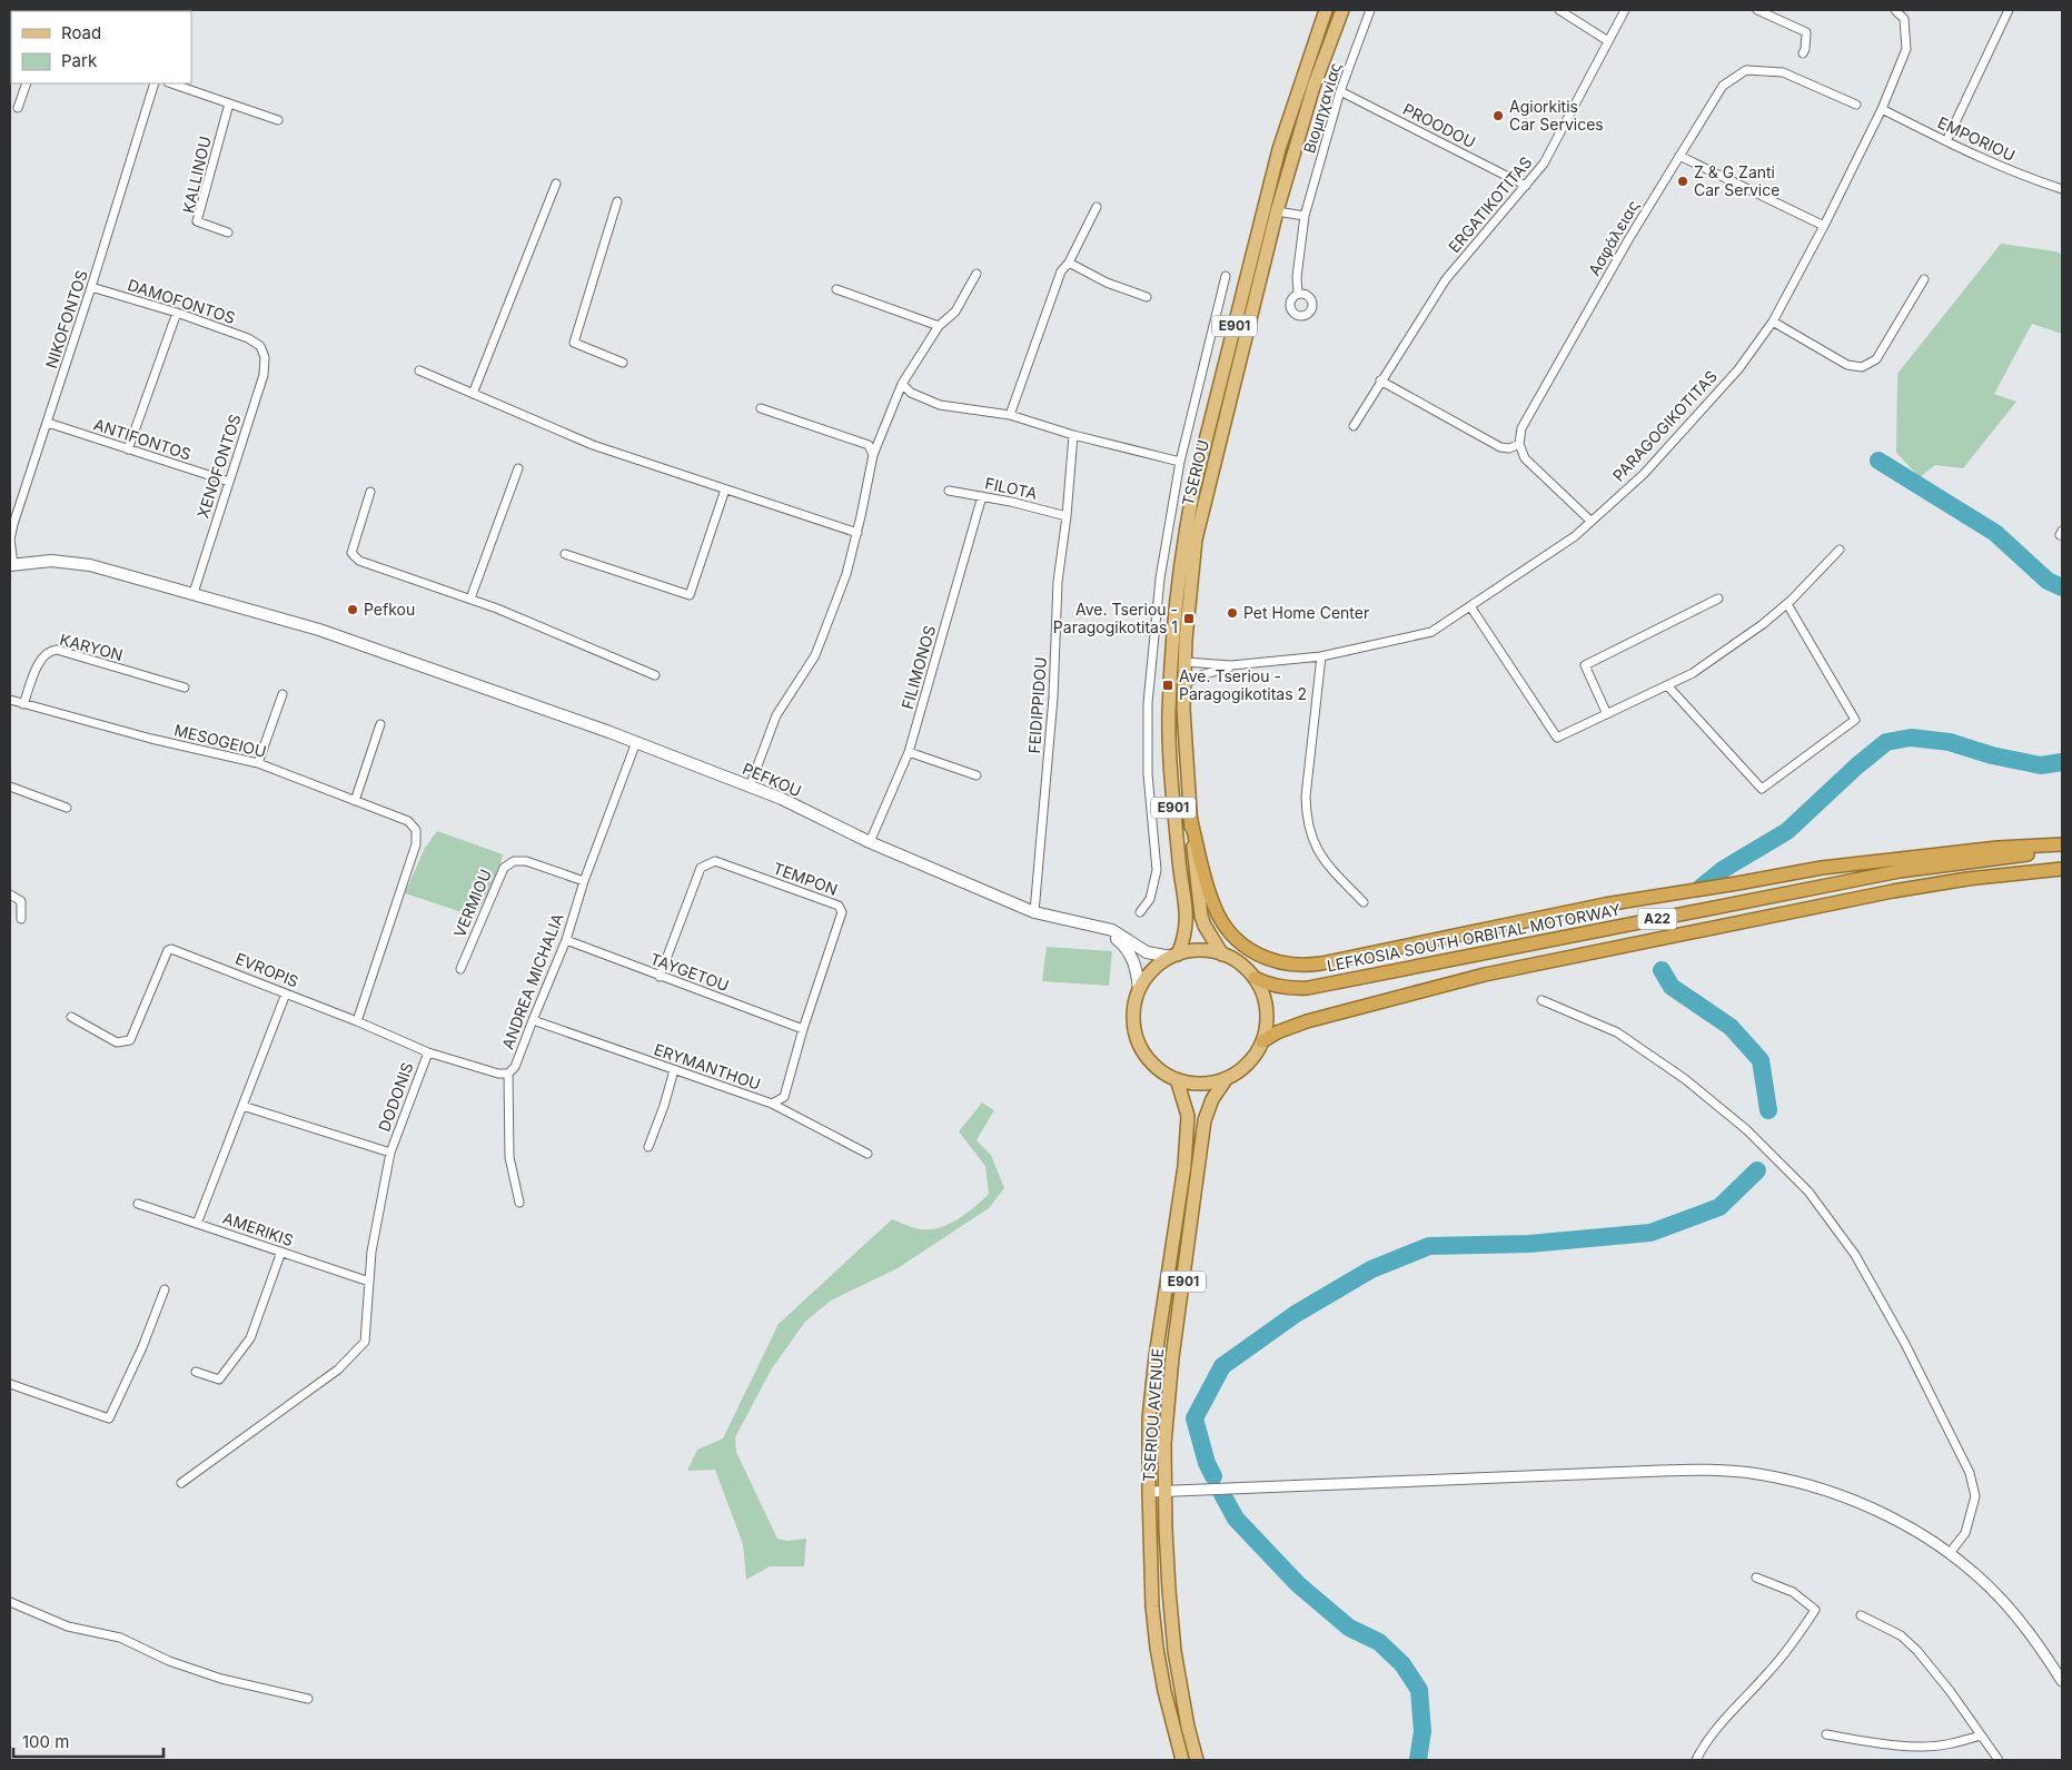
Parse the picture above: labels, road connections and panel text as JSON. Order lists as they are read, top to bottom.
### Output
{
  "streets": {
    "highway": ["A22", "LEFKOSIA SOUTH ORBITAL MOTORWAY"],
    "main road": [
      "E901",
      "TSERIOU",
      "PEFKOU",
      "TSERIOU AVENUE"
    ],
    "street": [
      "Βιομηχανίας",
      "PROODOU",
      "EMPORIOU",
      "KALLINOU",
      "ERGATIKOTITAS",
      "Ασφάλειας",
      "DAMOFONTOS",
      "NIKOFONTOS",
      "PARAGOGIKOTITAS",
      "ANTIFONTOS",
      "XENOFONTOS",
      "FILOTA",
      "KARYON",
      "FILIMONOS",
      "FEIDIPPIDOU",
      "MESOGEIOU",
      "TEMPON",
      "VERMIOU",
      "EVROPIS",
      "TAYGETOU",
      "ANDREA MICHALIA",
      "ERYMANTHOU",
      "DODONIS",
      "AMERIKIS"
    ]
  },
  "crossings": [
    ["Βιομηχανίας", "PROODOU"],
    ["PROODOU", "ERGATIKOTITAS"],
    ["EMPORIOU", "PARAGOGIKOTITAS"],
    ["DAMOFONTOS", "NIKOFONTOS"],
    ["DAMOFONTOS", "XENOFONTOS"],
    ["NIKOFONTOS", "ANTIFONTOS"],
    ["NIKOFONTOS", "PEFKOU"],
    ["PARAGOGIKOTITAS", "TSERIOU"],
    ["ANTIFONTOS", "XENOFONTOS"],
    ["XENOFONTOS", "PEFKOU"],
    ["TSERIOU", "PEFKOU"],
    ["TSERIOU", "A22"],
    ["TSERIOU", "LEFKOSIA SOUTH ORBITAL MOTORWAY"],
    ["TSERIOU", "TSERIOU AVENUE"],
    ["FILOTA", "FILIMONOS"],
    ["FILOTA", "FEIDIPPIDOU"],
    ["KARYON", "MESOGEIOU"],
    ["FILIMONOS", "PEFKOU"],
    ["FEIDIPPIDOU", "PEFKOU"],
    ["MESOGEIOU", "EVROPIS"],
    ["PEFKOU", "A22"],
    ["PEFKOU", "LEFKOSIA SOUTH ORBITAL MOTORWAY"],
    ["PEFKOU", "ANDREA MICHALIA"],
    ["PEFKOU", "TSERIOU AVENUE"],
    ["TEMPON", "TAYGETOU"],
    ["TEMPON", "ERYMANTHOU"],
    ["VERMIOU", "ANDREA MICHALIA"],
    ["A22", "LEFKOSIA SOUTH ORBITAL MOTORWAY"],
    ["A22", "TSERIOU AVENUE"],
    ["LEFKOSIA SOUTH ORBITAL MOTORWAY", "TSERIOU AVENUE"],
    ["EVROPIS", "ANDREA MICHALIA"],
    ["EVROPIS", "DODONIS"],
    ["TAYGETOU", "ANDREA MICHALIA"],
    ["ANDREA MICHALIA", "ERYMANTHOU"],
    ["DODONIS", "AMERIKIS"]
  ],
  "places": {
    "other": [
      "Agiorkitis Car Services",
      "Z & G Zanti Car Service",
      "Pefkou",
      "Pet Home Center"
    ],
    "transit": ["Ave. Tseriou - Paragogikotitas 1", "Ave. Tseriou - Paragogikotitas 2"]
  },
  "legend": ["Road", "Park"],
  "scale_bar": "100 m"
}
